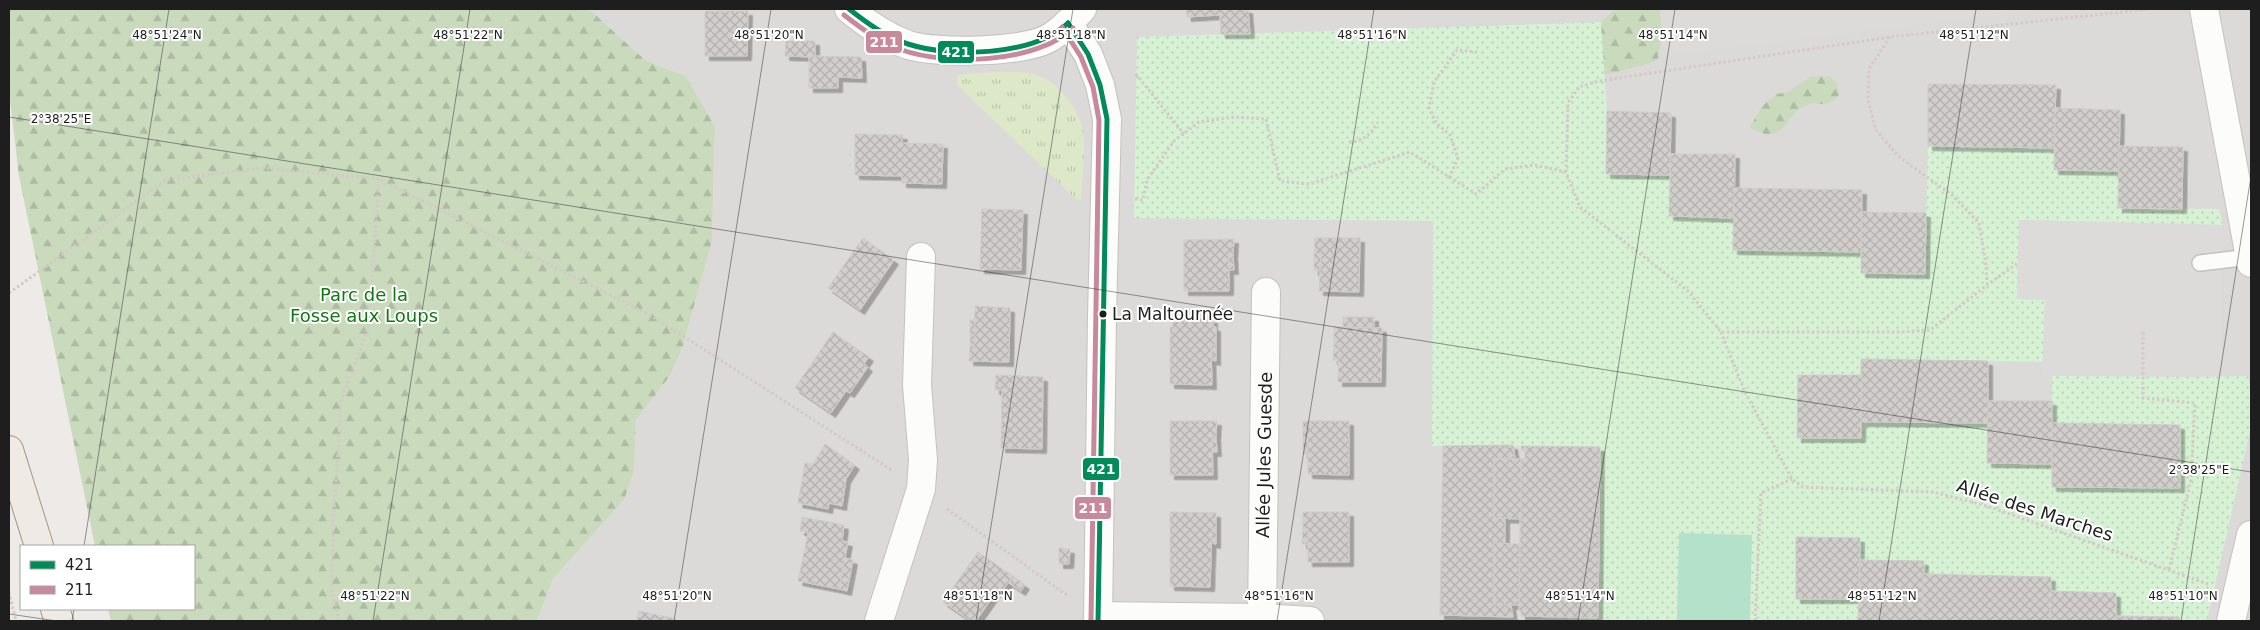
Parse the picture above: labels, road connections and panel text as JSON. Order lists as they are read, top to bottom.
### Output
{
  "streets": {
    "street": ["Allée Jules Guesde"],
    "path": ["Allée des Marches"]
  },
  "parks": ["Parc de la Fosse aux Loups"],
  "places": ["La Maltournée"],
  "lines": ["transit line 421", "transit line 211"],
  "legend": ["421", "211"],
  "coordinates": [
    "48°51'24\"N",
    "48°51'22\"N",
    "48°51'20\"N",
    "48°51'18\"N",
    "48°51'16\"N",
    "48°51'14\"N",
    "48°51'12\"N",
    "2°38'25\"E",
    "48°51'10\"N"
  ]
}
